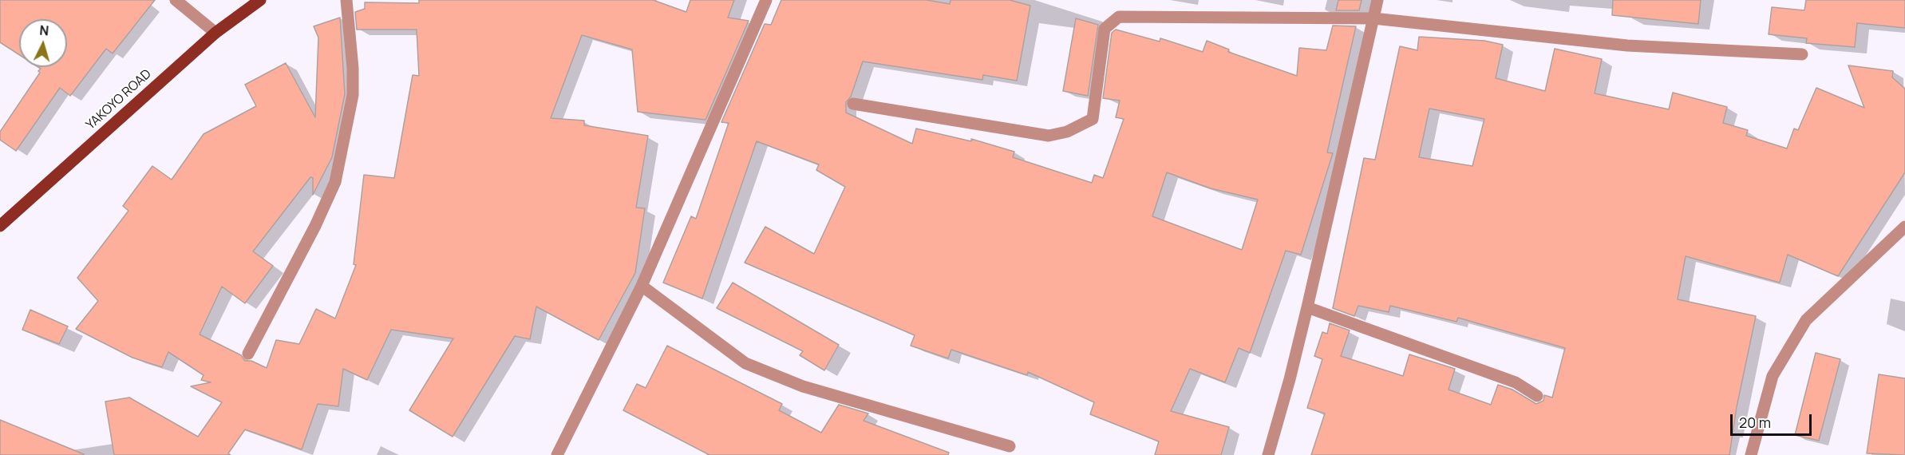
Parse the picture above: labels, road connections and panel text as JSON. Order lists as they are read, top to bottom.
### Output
{
  "streets": {
    "main road": ["YAKOYO ROAD"]
  },
  "scale_bar": "20 m",
  "north": "top"
}
